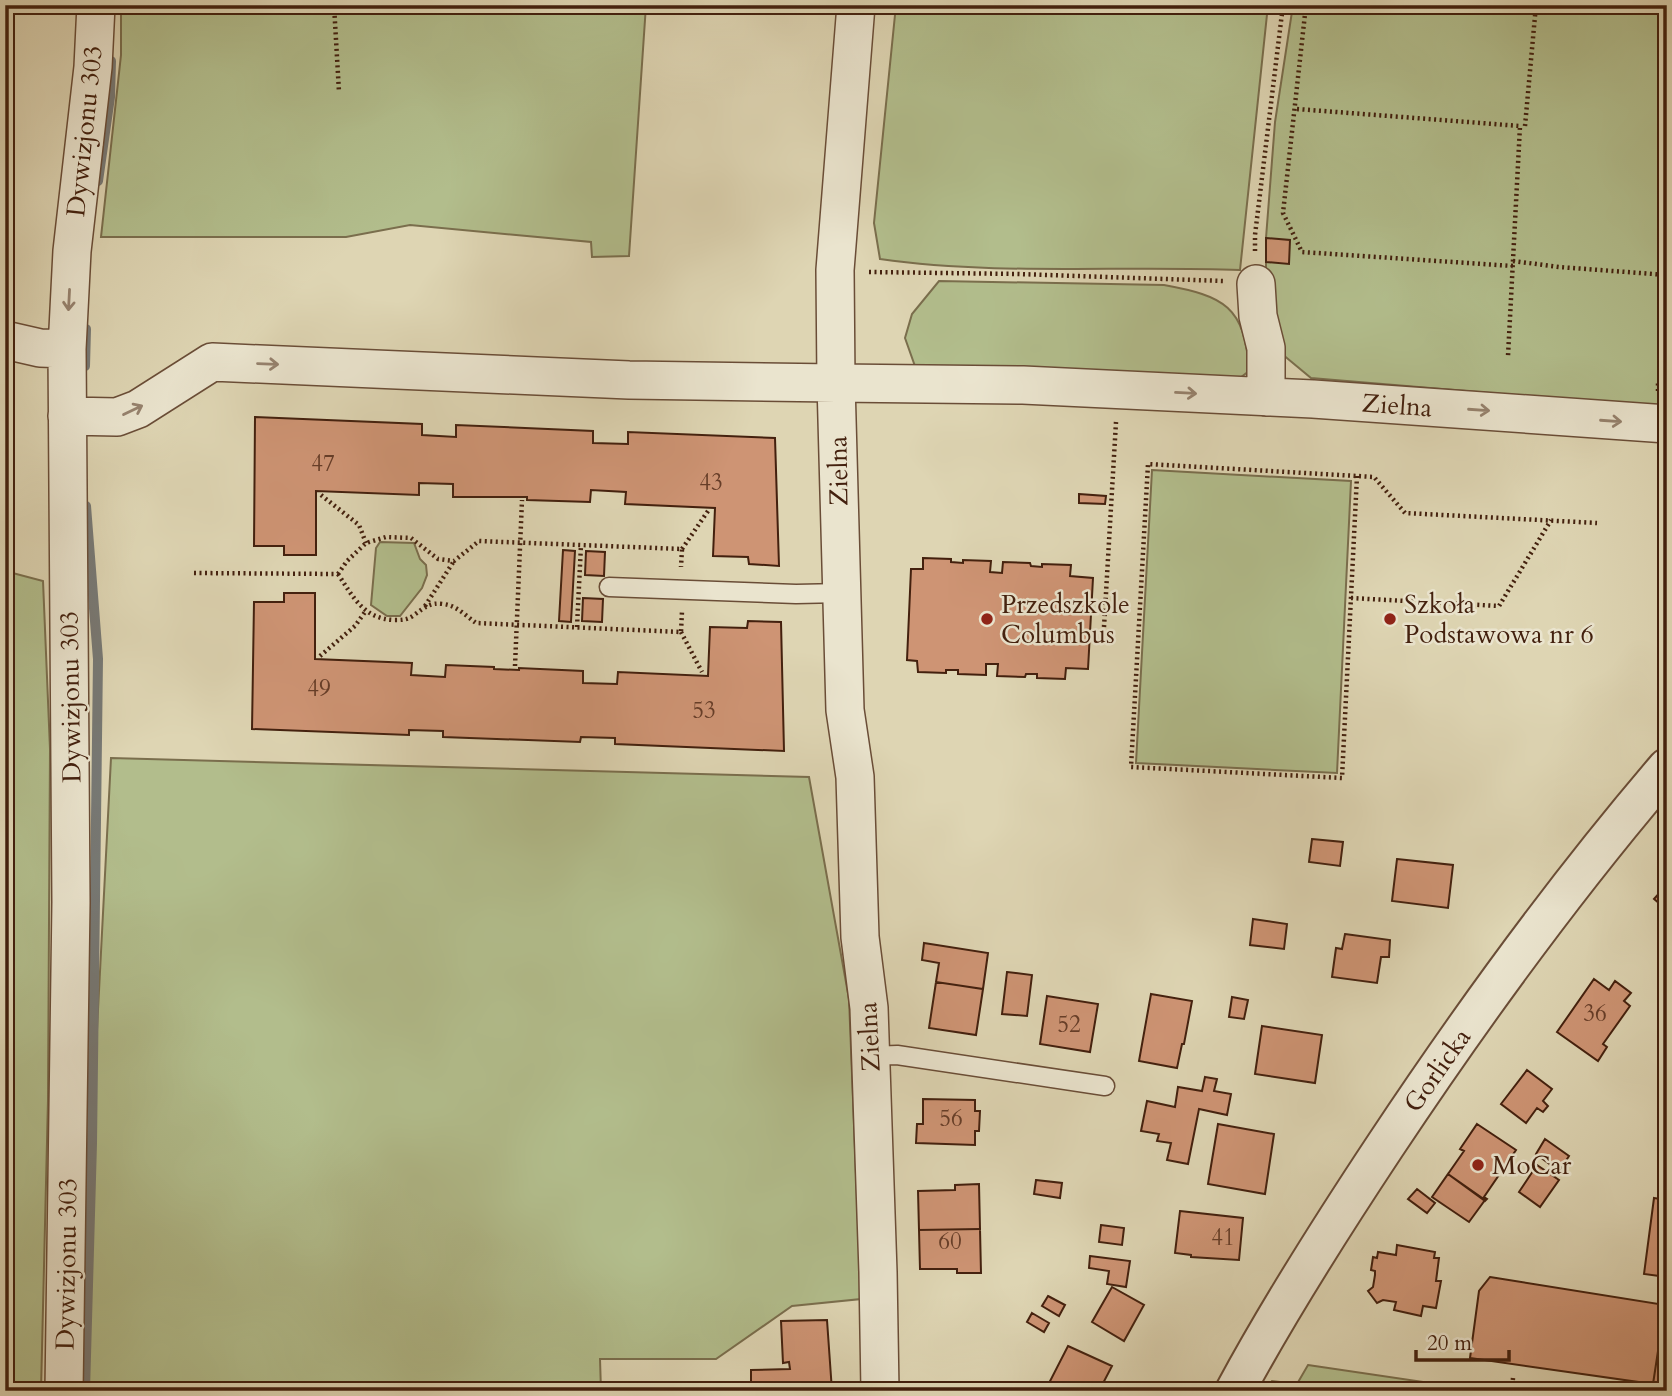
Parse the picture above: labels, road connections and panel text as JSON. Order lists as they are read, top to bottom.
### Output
{
  "streets": {
    "street": ["Dywizjonu 303", "Zielna", "Gorlicka"]
  },
  "places": ["Przedszkole Columbus", "Szkoła Podstawowa nr 6", "MoCar"],
  "house_numbers": [
    "47",
    "43",
    "49",
    "53",
    "36",
    "52",
    "56",
    "41",
    "60"
  ],
  "scale_bar": "20 m"
}
